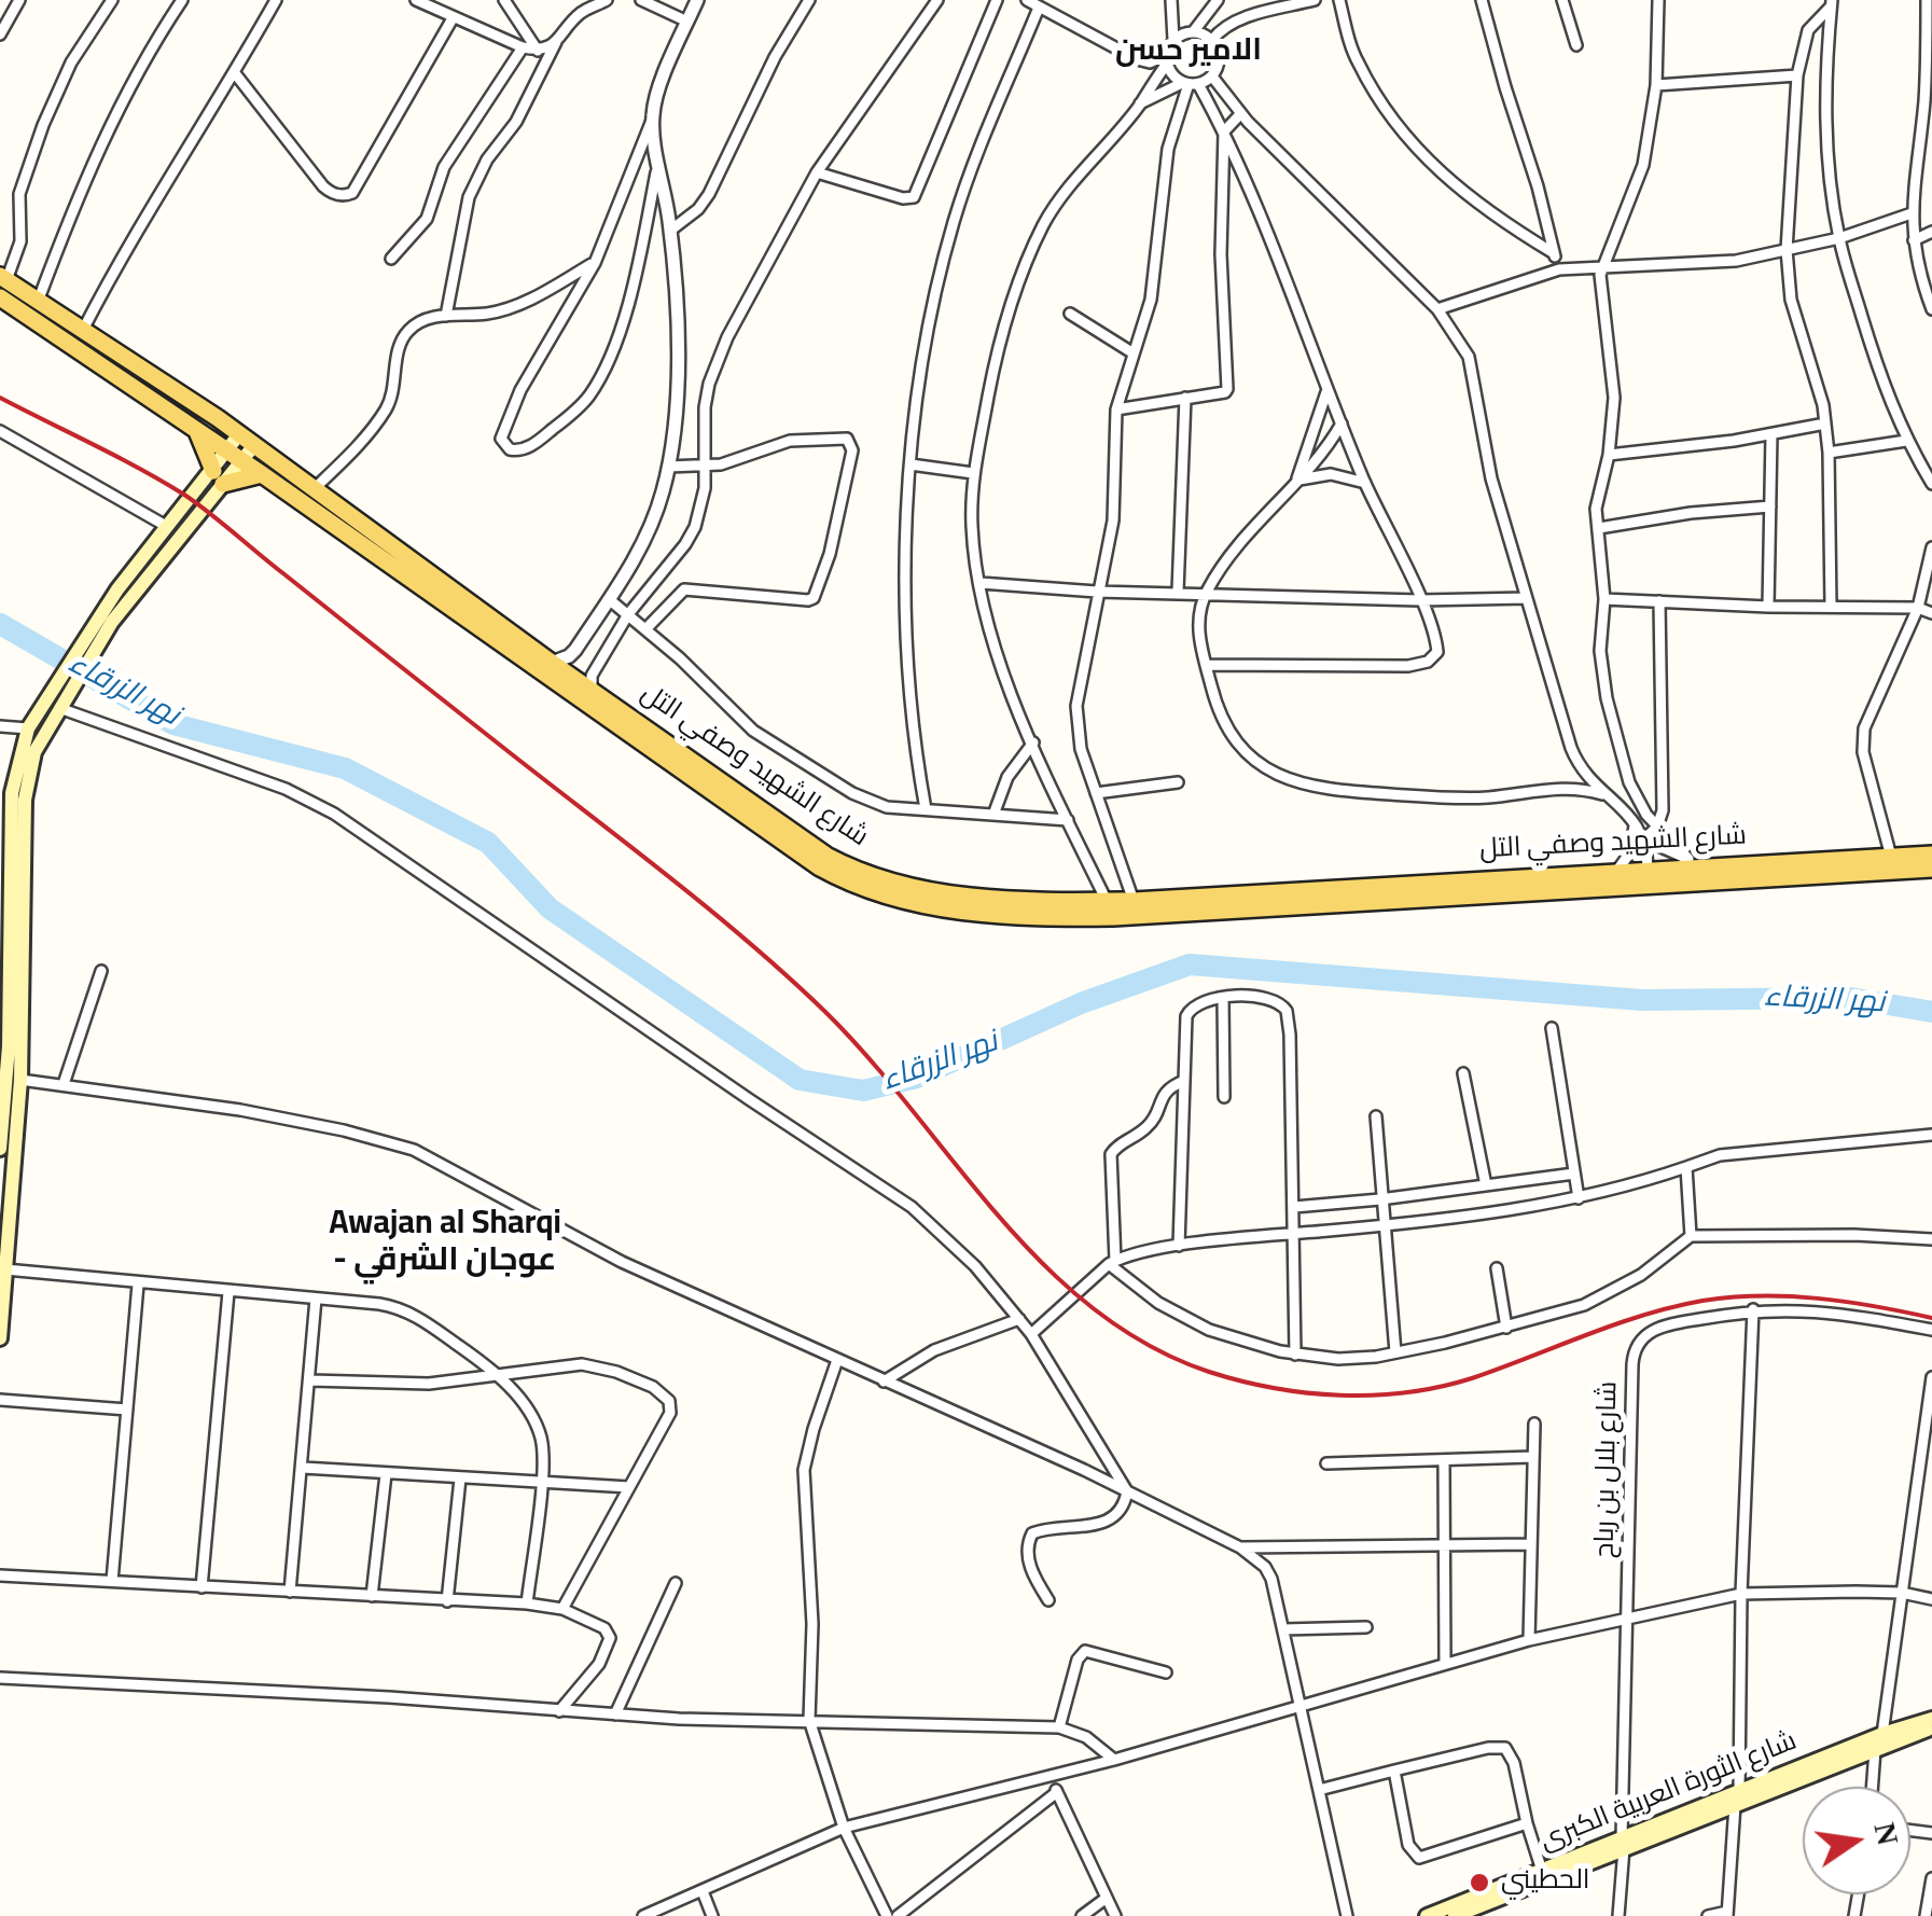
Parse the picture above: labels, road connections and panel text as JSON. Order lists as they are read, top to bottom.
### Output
{
  "streets": {
    "main road": ["شارع الشهيد وصفي التل", "شارع الثورة العربية الكبرى"],
    "street": ["شارع بلال بن رباح"]
  },
  "crossings": [
    ["شارع بلال بن رباح", "شارع الثورة العربية الكبرى"]
  ],
  "districts": ["الامير حسن", "Awajan al Sharqi - عوجان الشرقي"],
  "water": ["نهر الزرقاء"],
  "places": ["الحطيني"],
  "north": "right"
}
